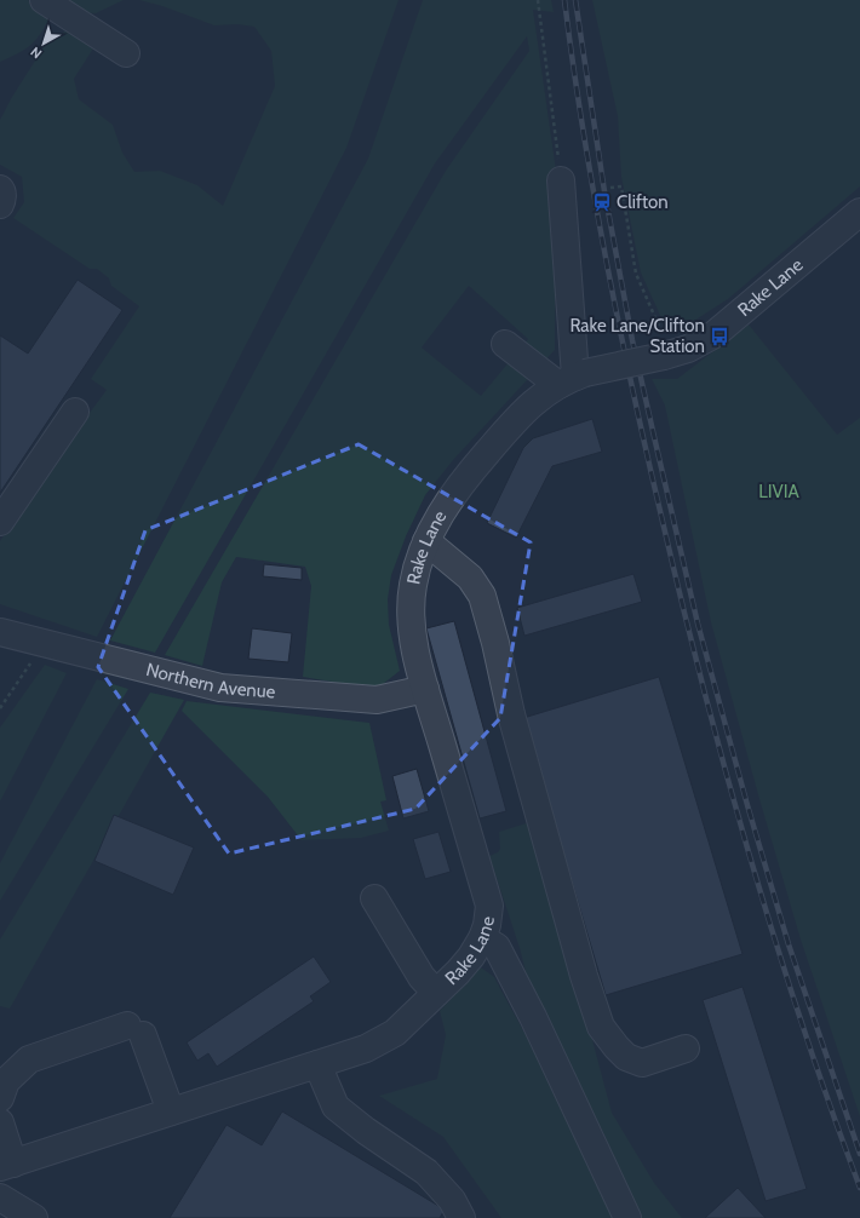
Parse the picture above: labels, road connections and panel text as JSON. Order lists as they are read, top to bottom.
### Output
{
  "streets": {
    "street": ["Rake Lane", "Northern Avenue"]
  },
  "crossings": [
    ["Rake Lane", "Northern Avenue"]
  ],
  "parks": ["LIVIA"],
  "places": {
    "station": ["Clifton"],
    "bus stop": ["Rake Lane/Clifton Station"]
  },
  "north": "bottom left"
}
